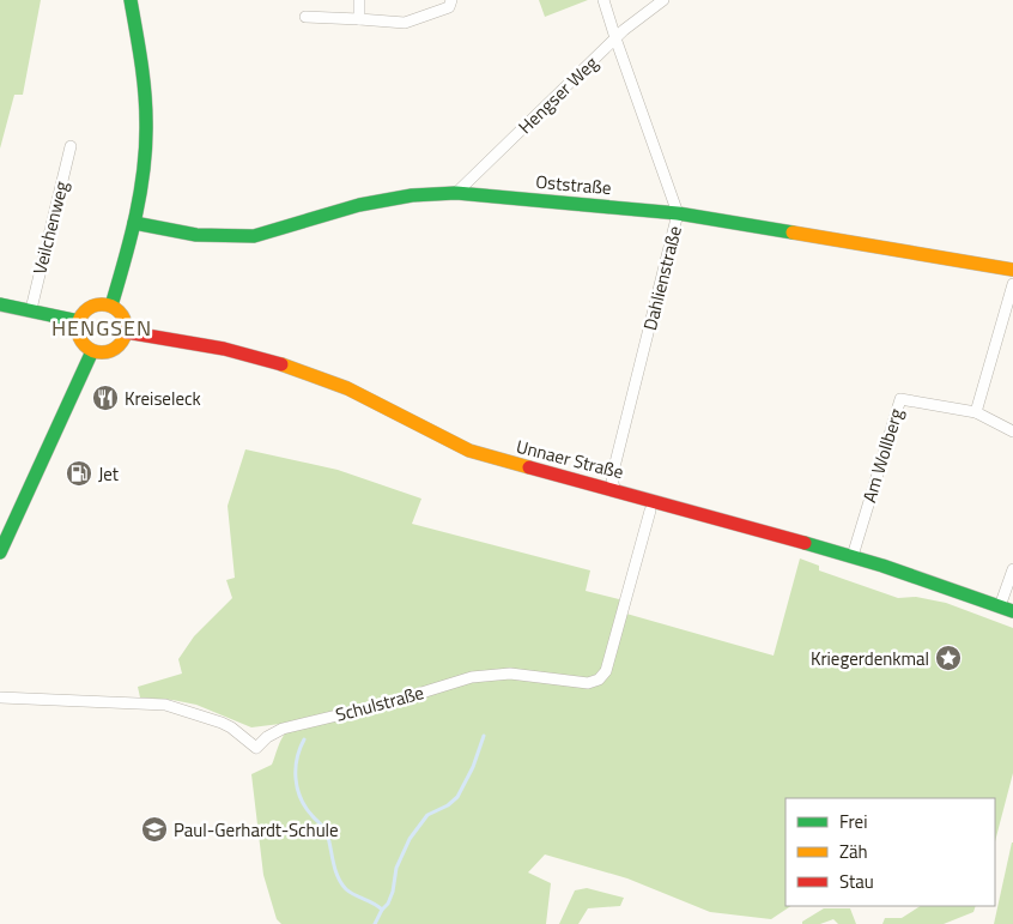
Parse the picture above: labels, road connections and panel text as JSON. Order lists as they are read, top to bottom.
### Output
{
  "streets": {
    "main road": ["Oststraße", "Unnaer Straße"],
    "street": [
      "Hengser Weg",
      "Veilchenweg",
      "Dahlienstraße",
      "Am Wollberg",
      "Schulstraße"
    ]
  },
  "crossings": [
    ["Hengser Weg", "Oststraße"],
    ["Hengser Weg", "Dahlienstraße"],
    ["Oststraße", "Dahlienstraße"],
    ["Dahlienstraße", "Unnaer Straße"],
    ["Am Wollberg", "Unnaer Straße"]
  ],
  "districts": ["HENGSEN"],
  "places": {
    "restaurant": ["Kreiseleck"],
    "fuel station": ["Jet"],
    "place": ["Kriegerdenkmal"],
    "school or university": ["Paul-Gerhardt-Schule"]
  },
  "legend": ["Frei", "Zäh", "Stau"]
}
